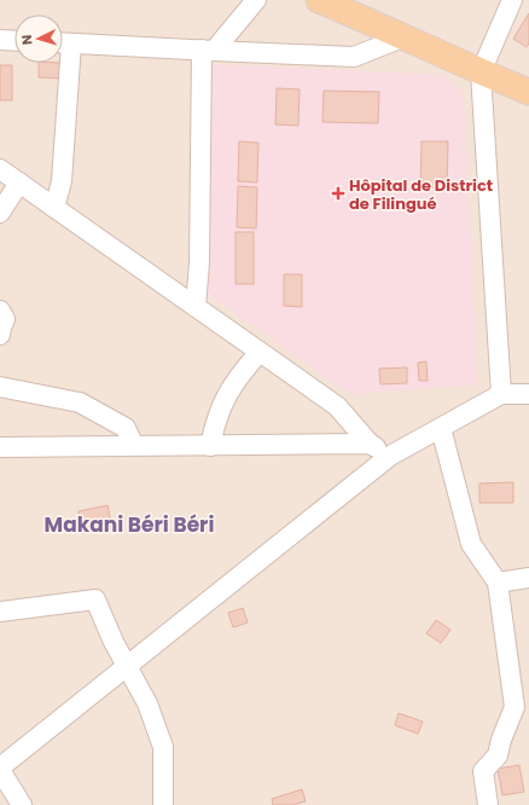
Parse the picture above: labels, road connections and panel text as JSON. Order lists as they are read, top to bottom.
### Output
{
  "districts": ["Makani Béri Béri"],
  "places": {
    "health": ["Hôpital de District de Filingué"]
  },
  "north": "left"
}
